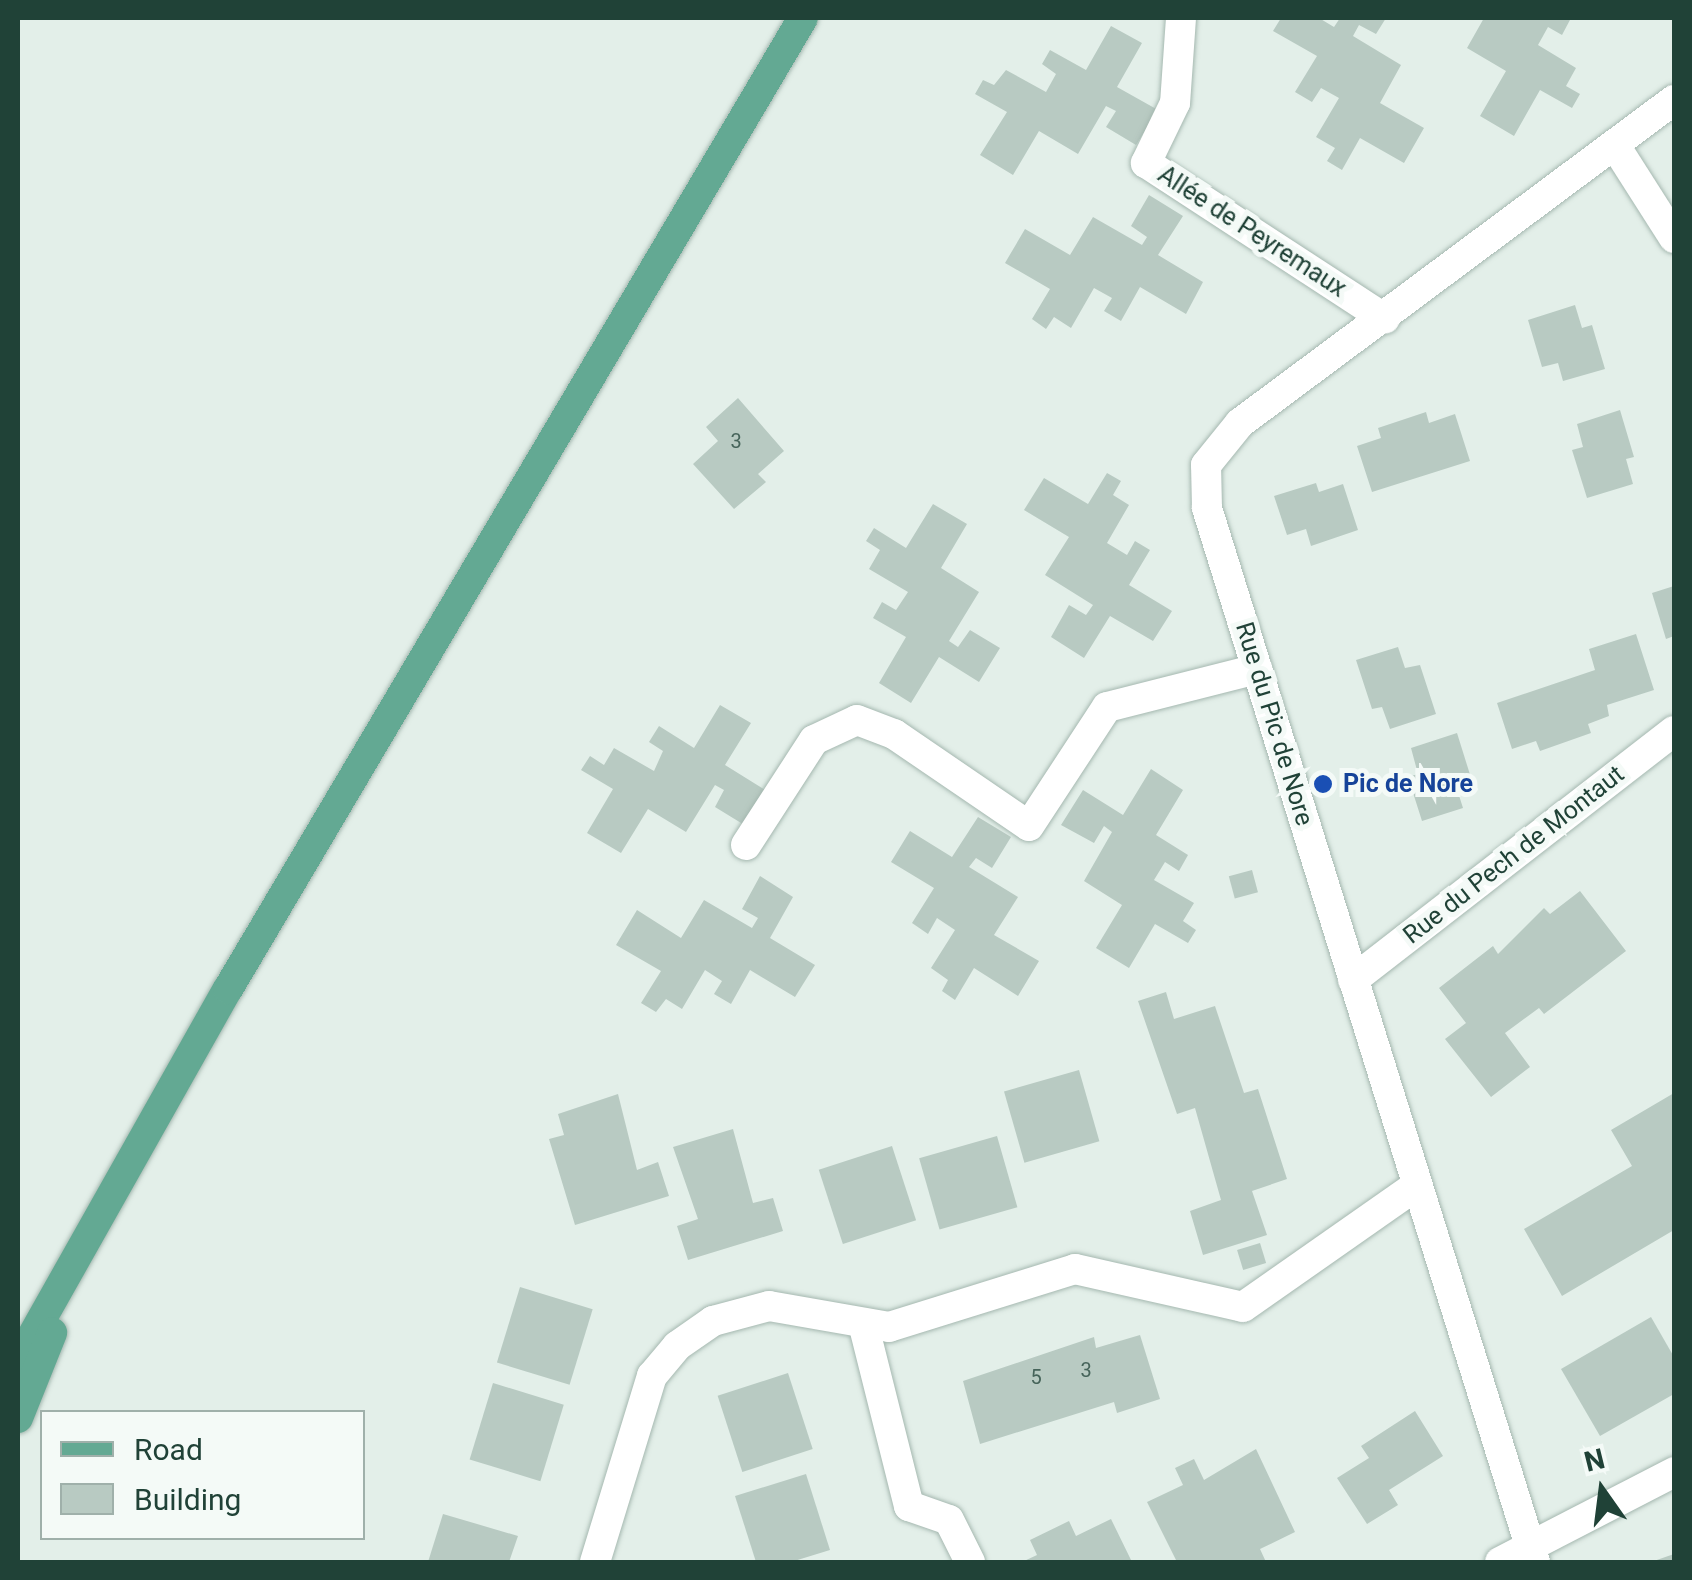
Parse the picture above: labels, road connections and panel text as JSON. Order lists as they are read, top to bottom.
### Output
{
  "streets": {
    "street": ["Allée de Peyremaux", "Rue du Pic de Nore", "Rue du Pech de Montaut"]
  },
  "crossings": [
    ["Allée de Peyremaux", "Rue du Pic de Nore"],
    ["Rue du Pic de Nore", "Rue du Pech de Montaut"]
  ],
  "places": ["Pic de Nore"],
  "house_numbers": ["3", "3", "5"],
  "legend": ["Road", "Building"],
  "north": "top"
}
